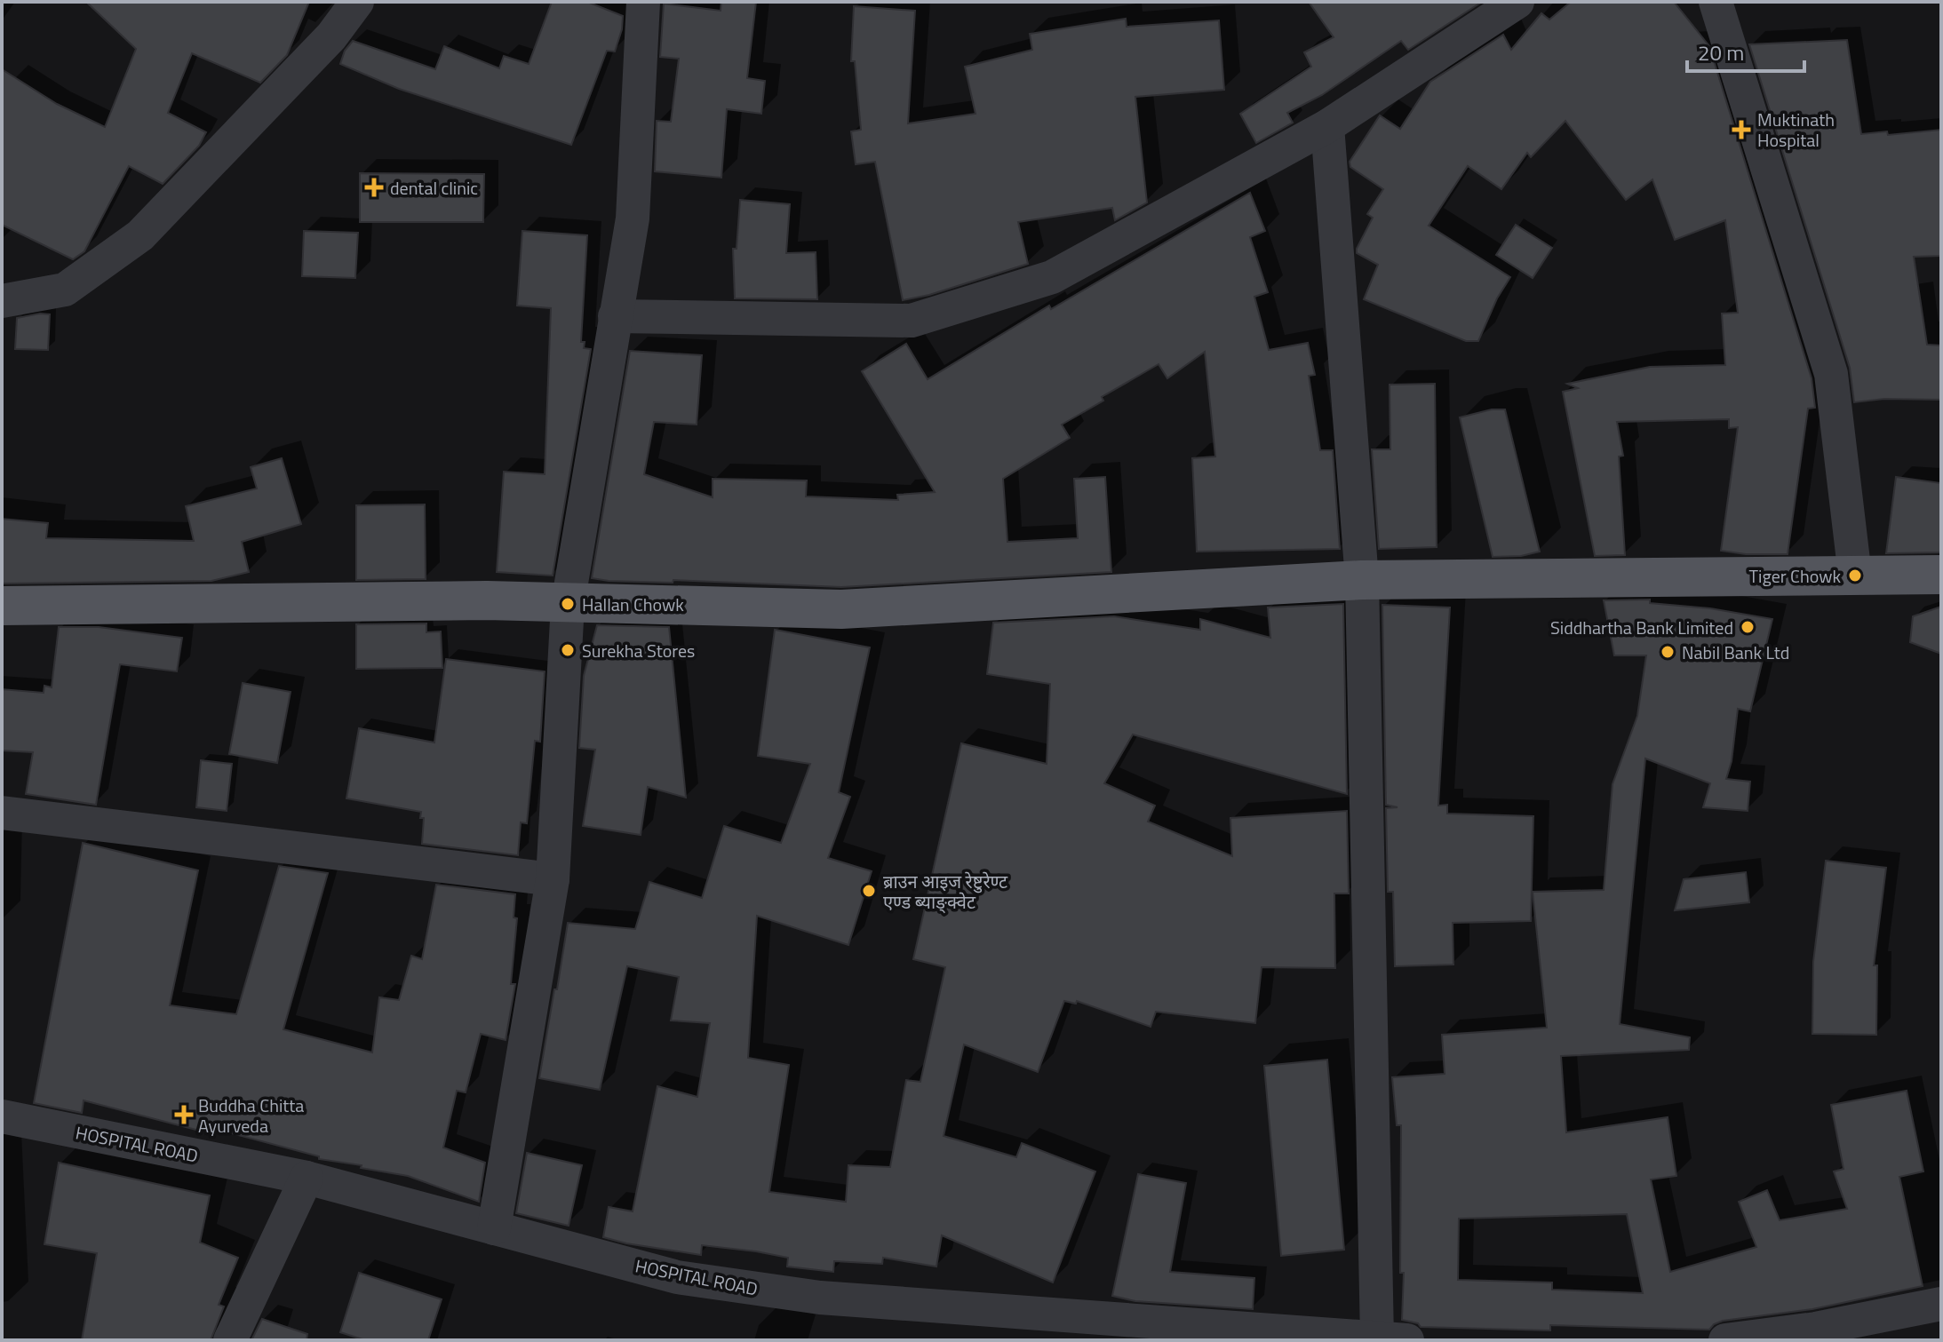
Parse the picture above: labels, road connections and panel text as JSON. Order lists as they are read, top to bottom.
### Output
{
  "streets": {
    "street": ["HOSPITAL ROAD"]
  },
  "places": {
    "health": ["Muktinath Hospital", "dental clinic", "Buddha Chitta Ayurveda"],
    "other": [
      "Tiger Chowk",
      "Hallan Chowk",
      "Siddhartha Bank Limited",
      "Surekha Stores",
      "Nabil Bank Ltd",
      "ब्राउन आइज रेष्टुरेण्ट एण्ड ब्याङ्क्वेट"
    ]
  },
  "scale_bar": "20 m"
}
